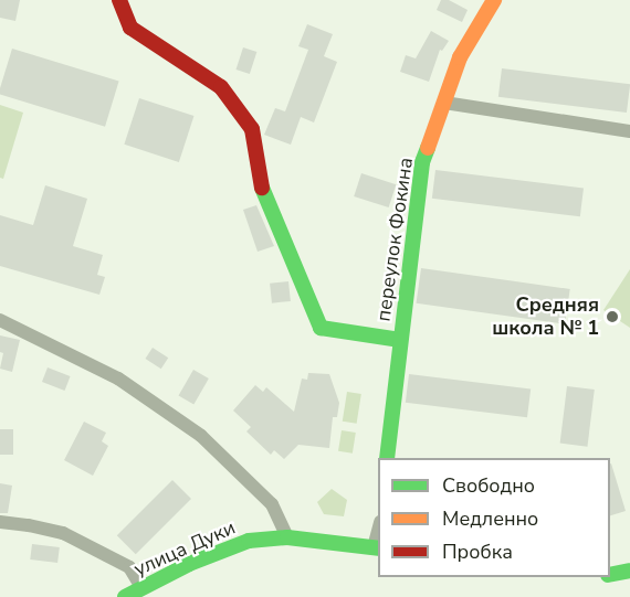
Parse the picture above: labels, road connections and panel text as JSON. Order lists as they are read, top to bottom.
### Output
{
  "streets": {
    "street": ["переулок Фокина", "улица Дуки"]
  },
  "places": ["Средняя школа № 1"],
  "legend": ["Свободно", "Медленно", "Пробка"]
}
